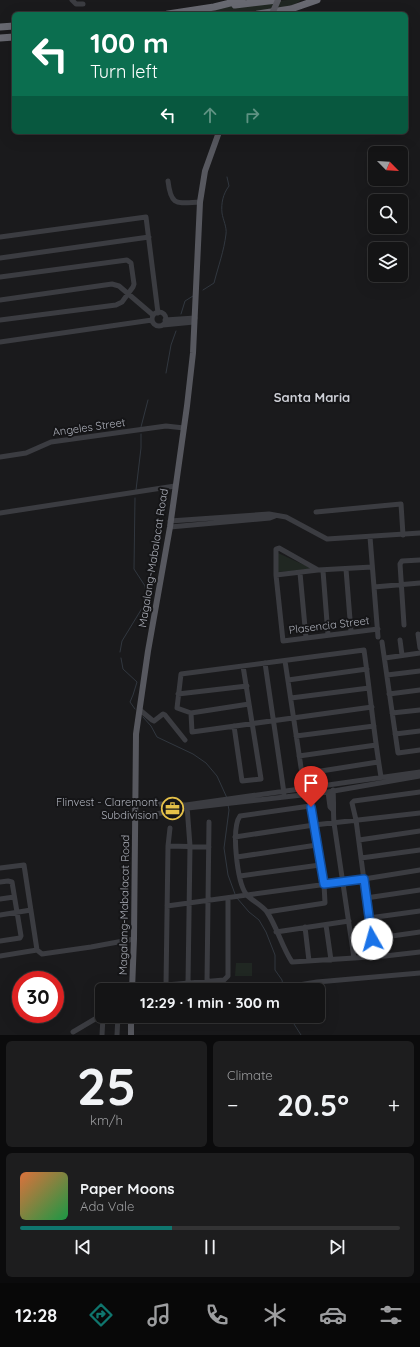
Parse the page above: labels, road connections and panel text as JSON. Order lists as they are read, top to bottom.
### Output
{
  "streets": {
    "main road": ["Magalang-Mabalacat Road"],
    "street": ["Angeles Street", "Plasencia Street"]
  },
  "crossings": [
    ["Angeles Street", "Magalang-Mabalacat Road"]
  ],
  "districts": ["Santa Maria"],
  "places": {
    "office": ["Flinvest - Claremont Subdivision"]
  },
  "north": "bottom right",
  "page": {
    "turn": ["100 m", "Turn left"],
    "limit": "30",
    "trip": "12:29 · 1 min · 300 m",
    "tile": [
      ["25", "km/h"],
      "Climate"
    ],
    "heat": ["−", "20.5°", "+"],
    "song": ["Paper Moons", "Ada Vale"],
    "tabs": "12:28"
  }
}
